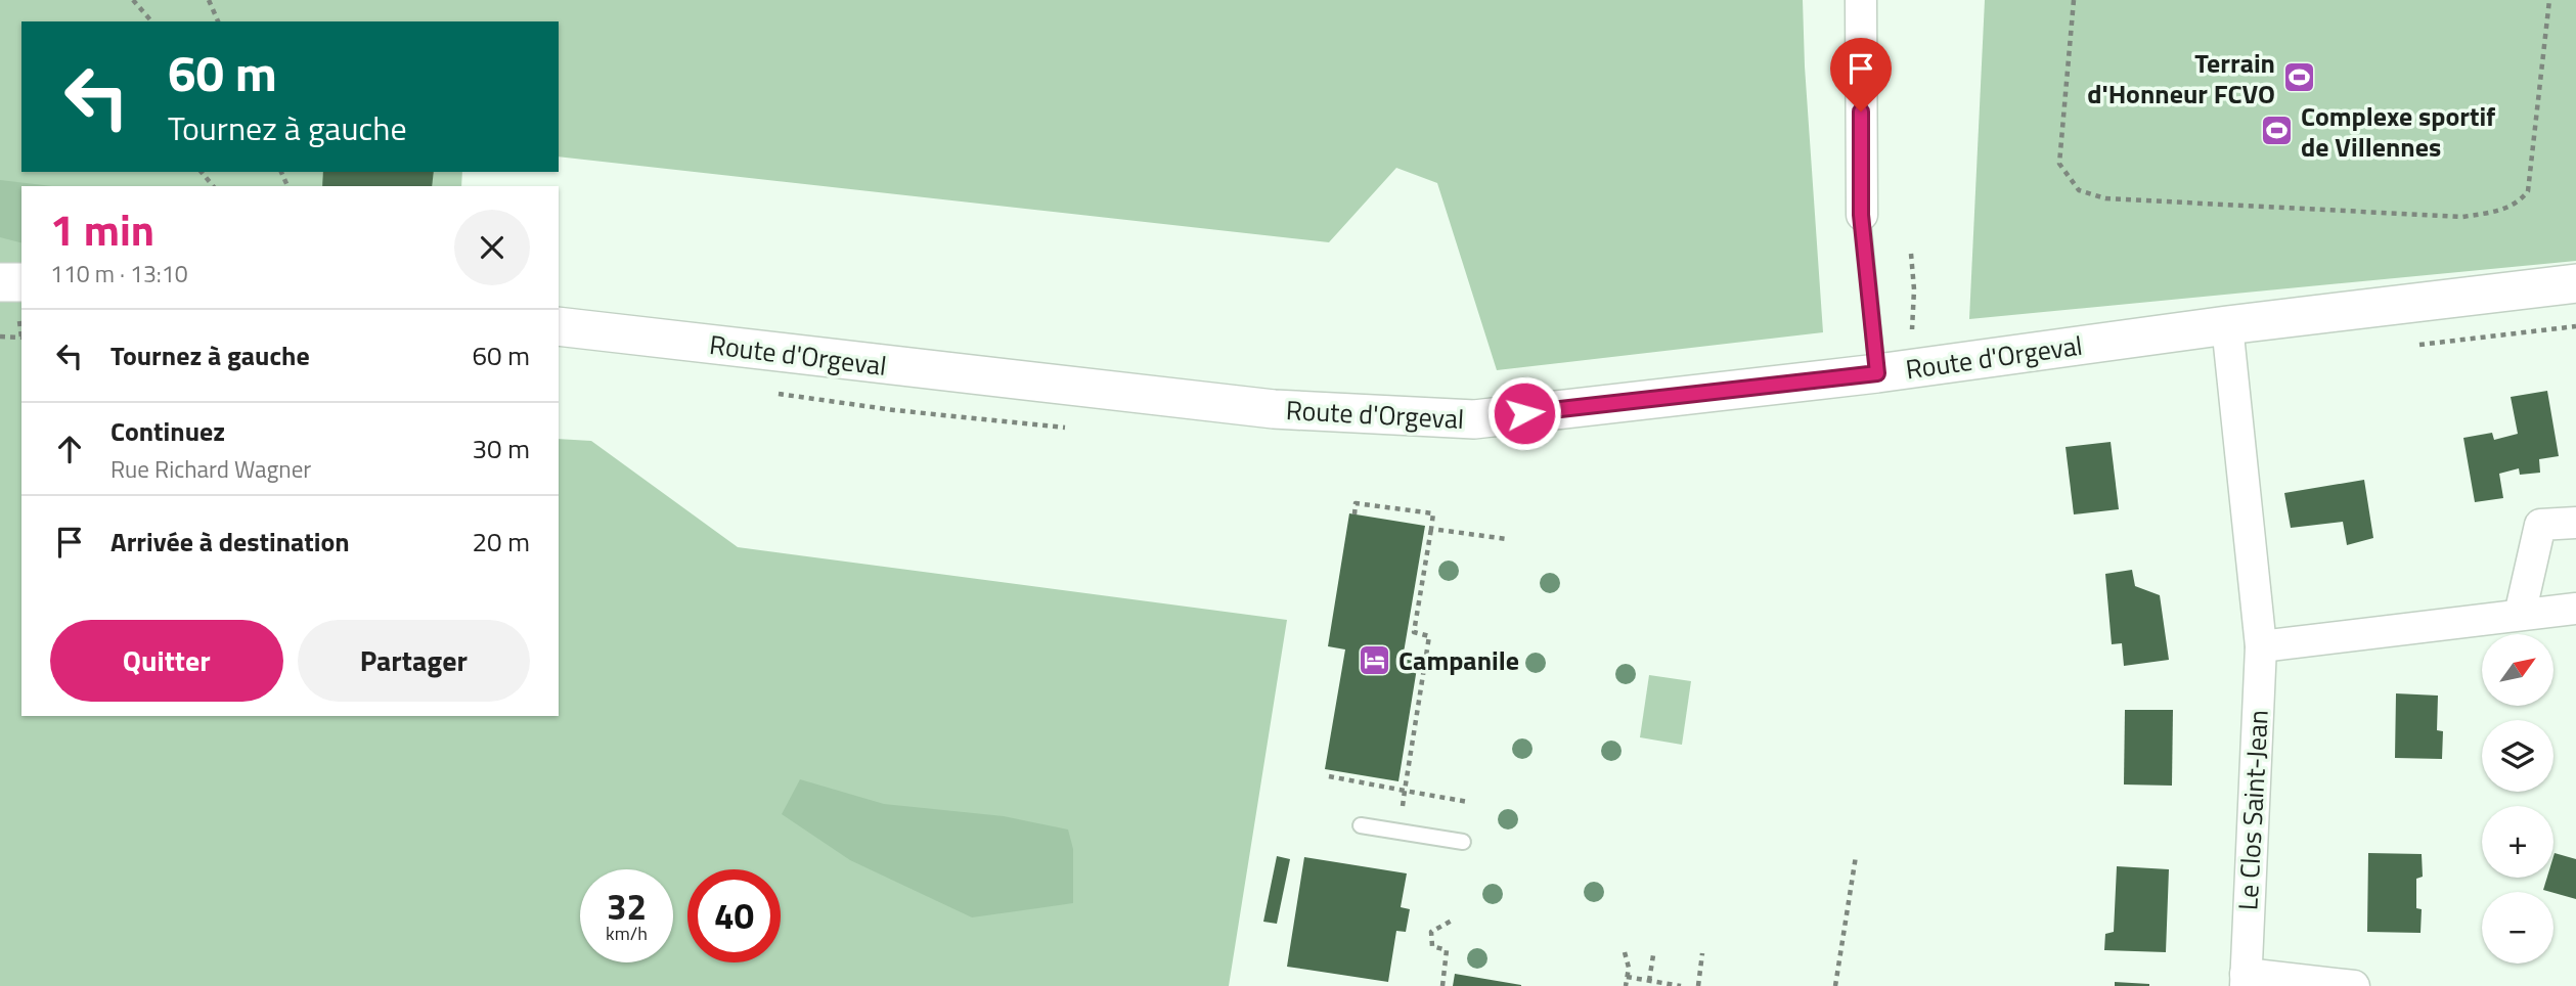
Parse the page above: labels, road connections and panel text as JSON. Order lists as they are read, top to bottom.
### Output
{
  "streets": {
    "street": ["Route d'Orgeval", "Le Clos Saint-Jean"]
  },
  "crossings": [
    ["Route d'Orgeval", "Le Clos Saint-Jean"]
  ],
  "places": {
    "sports": ["Terrain d'Honneur FCVO", "Complexe sportif de Villennes"],
    "hotel": ["Campanile"]
  },
  "north": "top right",
  "page": {
    "turn": ["60 m", "Tournez à gauche"],
    "heading": ["1 min", "110 m · 13:10"],
    "list": [
      {
        "name": "Tournez à gauche",
        "value": "60 m"
      },
      {
        "name": "Continuez",
        "note": "Rue Richard Wagner",
        "value": "30 m"
      },
      {
        "name": "Arrivée à destination",
        "value": "20 m"
      }
    ],
    "buttons": ["Quitter", "Partager"],
    "map_buttons": ["+", "−"],
    "speed": "32 km/h",
    "limit": "40"
  }
}
